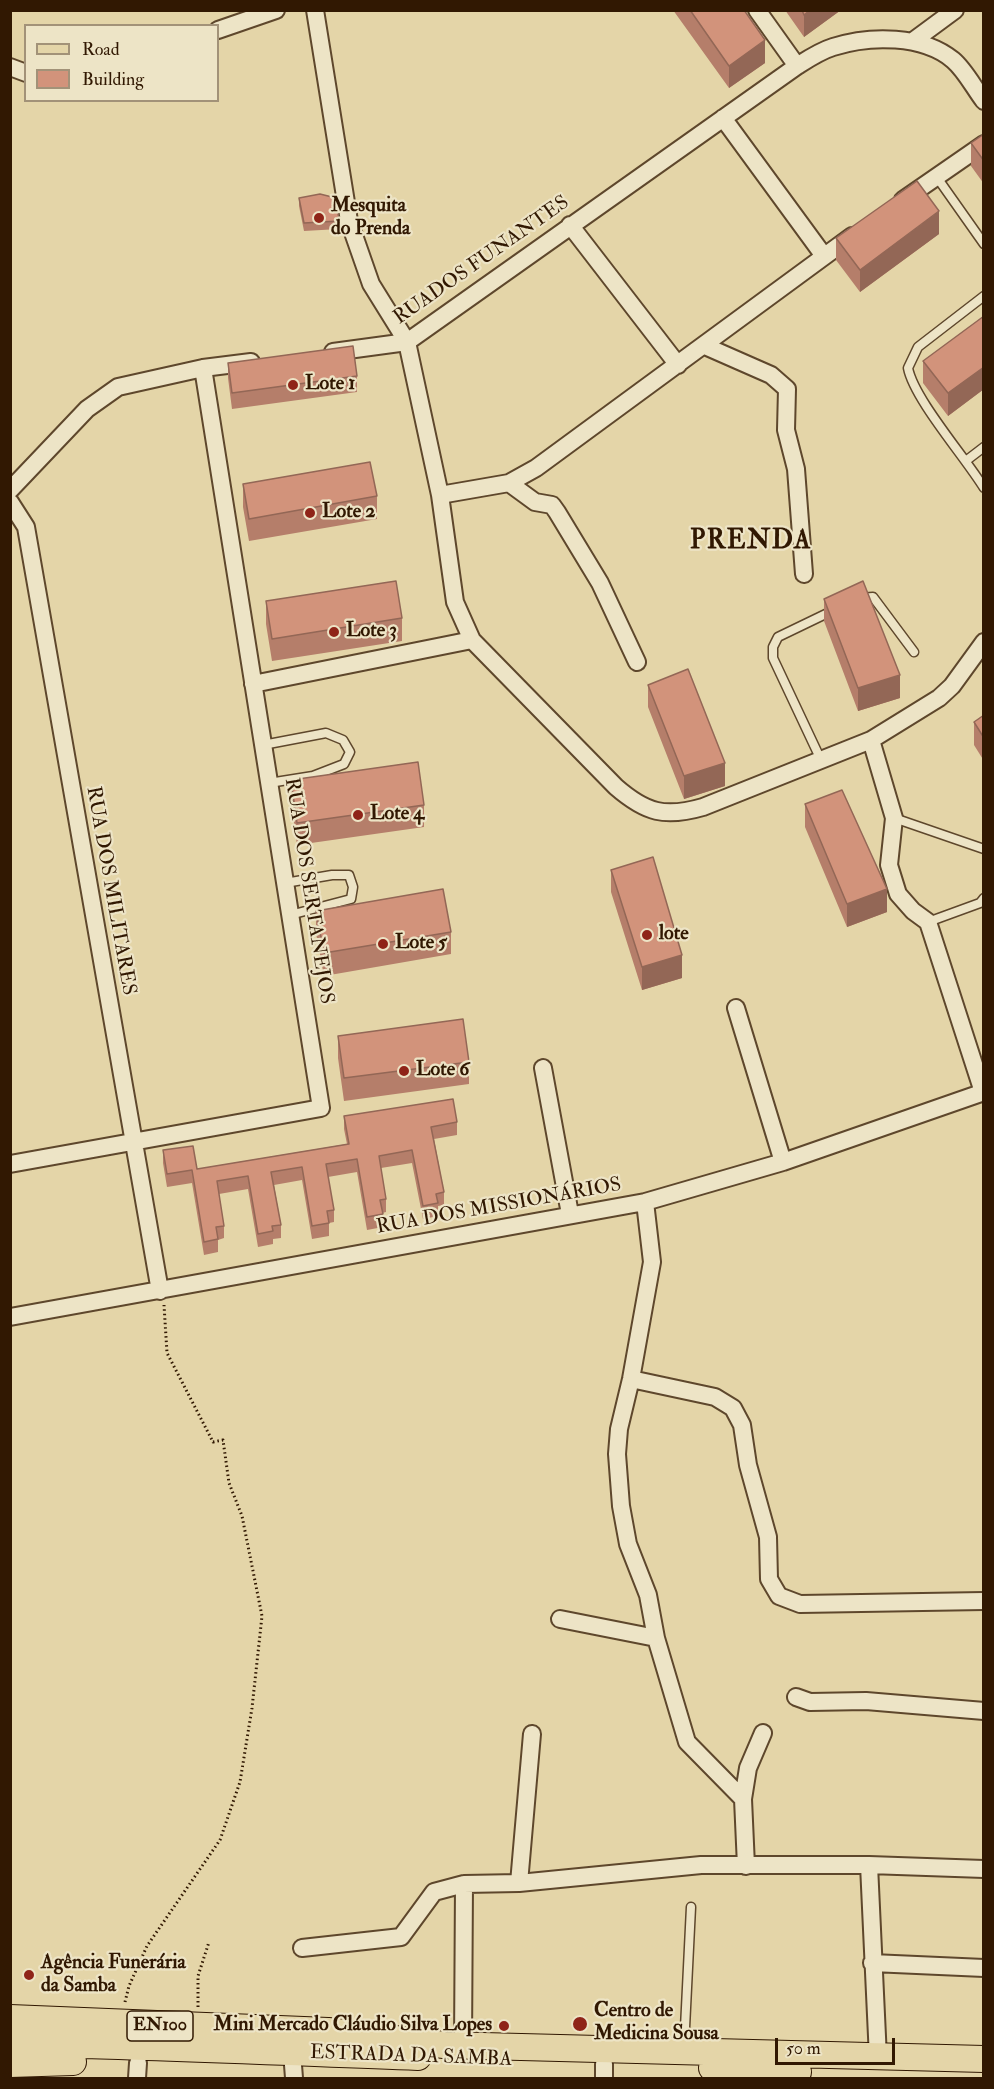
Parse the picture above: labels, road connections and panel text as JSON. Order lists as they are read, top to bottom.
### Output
{
  "streets": {
    "main road": ["EN100", "ESTRADA DA SAMBA"],
    "street": [
      "RUADOS FUNANTES",
      "RUA DOS MILITARES",
      "RUA DOS SERTANEJOS",
      "RUA DOS MISSIONÁRIOS"
    ]
  },
  "crossings": [
    ["RUA DOS MILITARES", "RUA DOS SERTANEJOS"],
    ["RUA DOS MILITARES", "RUA DOS MISSIONÁRIOS"],
    ["EN100", "ESTRADA DA SAMBA"]
  ],
  "districts": ["PRENDA"],
  "places": [
    "Mesquita do Prenda",
    "Lote 1",
    "Lote 2",
    "Lote 3",
    "Lote 4",
    "lote",
    "Lote 5",
    "Lote 6",
    "Agência Funerária da Samba",
    "Centro de Medicina Sousa",
    "Mini Mercado Cláudio Silva Lopes"
  ],
  "legend": ["Road", "Building"],
  "scale_bar": "50 m"
}
